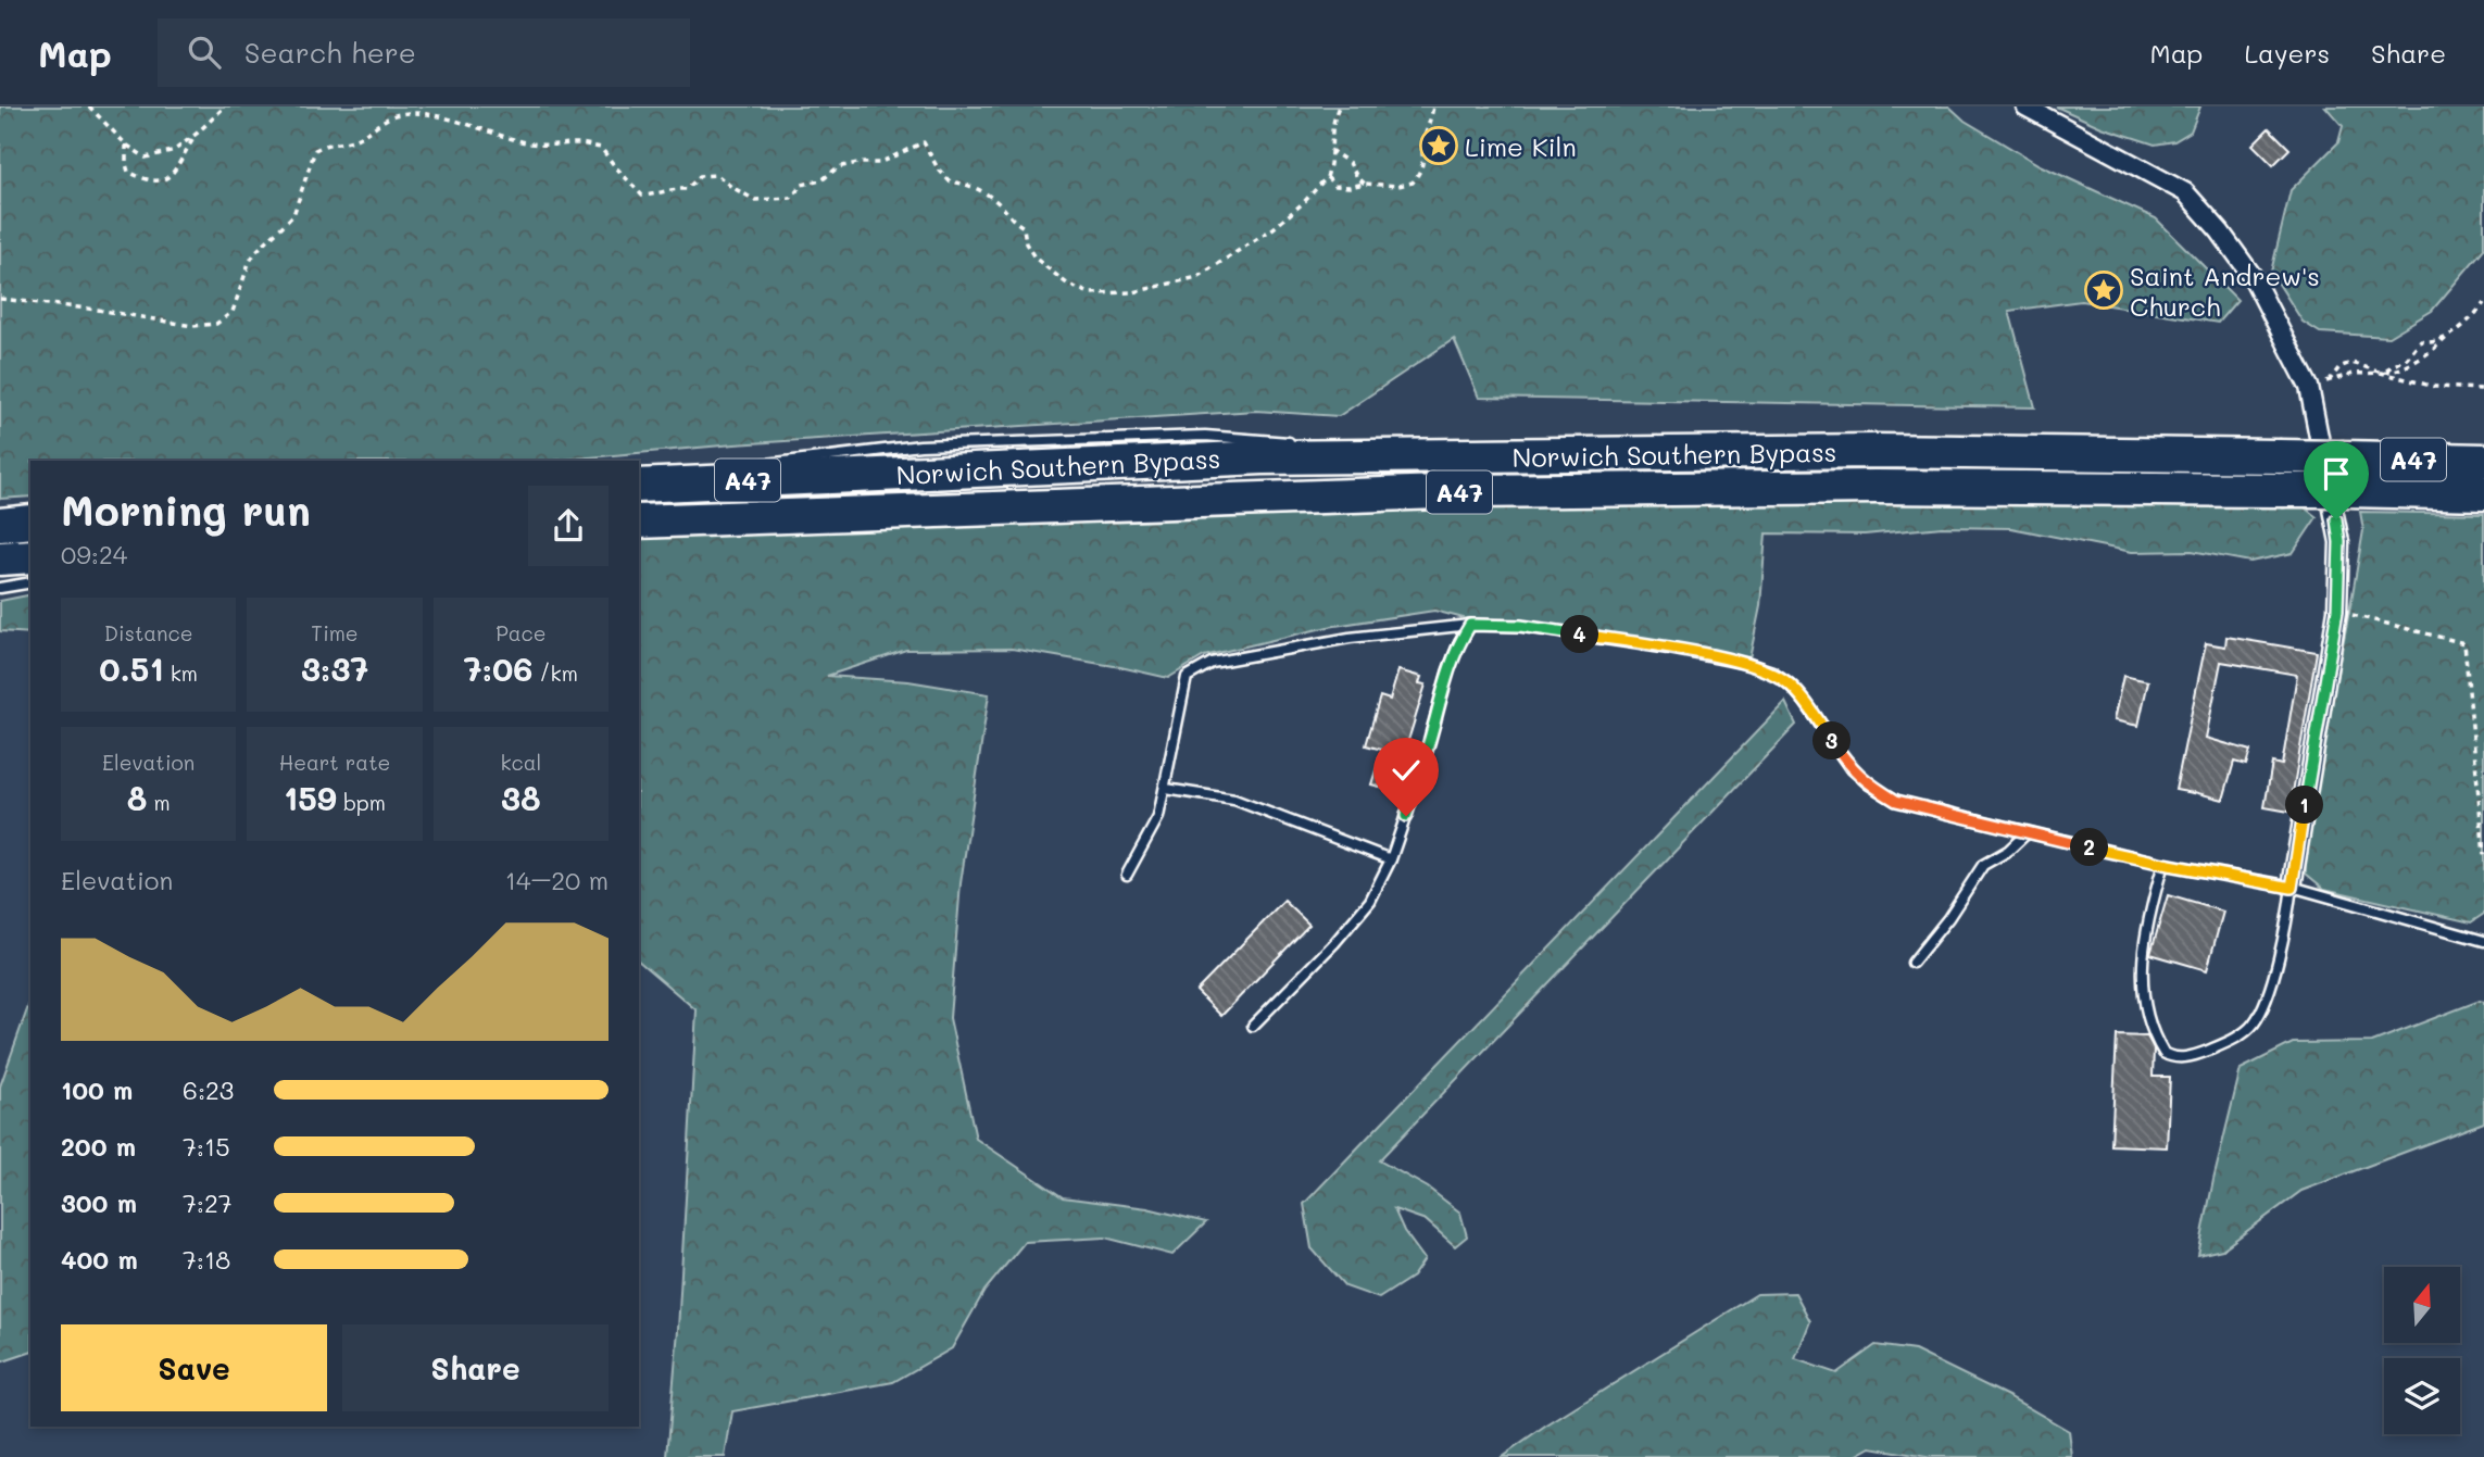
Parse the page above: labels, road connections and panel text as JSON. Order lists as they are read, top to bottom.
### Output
{
  "streets": {
    "highway": ["Norwich Southern Bypass", "A47"]
  },
  "places": {
    "place": ["Lime Kiln", "Saint Andrew's Church"]
  },
  "north": "top",
  "page": {
    "header": "Map",
    "search": "Search here",
    "nav": ["Map", "Layers", "Share"],
    "heading": ["Morning run", "09:24"],
    "stats": [
      ["Distance", "0.51 km"],
      ["Time", "3:37"],
      ["Pace", "7:06 /km"],
      ["Elevation", "8 m"],
      ["Heart rate", "159 bpm"],
      ["kcal", "38"]
    ],
    "pins": [
      "4",
      "3",
      "1",
      "2"
    ],
    "chart": ["Elevation", "14–20 m"],
    "list": [
      {
        "name": "100 m",
        "note": "6:23"
      },
      {
        "name": "200 m",
        "note": "7:15"
      },
      {
        "name": "300 m",
        "note": "7:27"
      },
      {
        "name": "400 m",
        "note": "7:18"
      }
    ],
    "buttons": ["Save", "Share"]
  }
}
